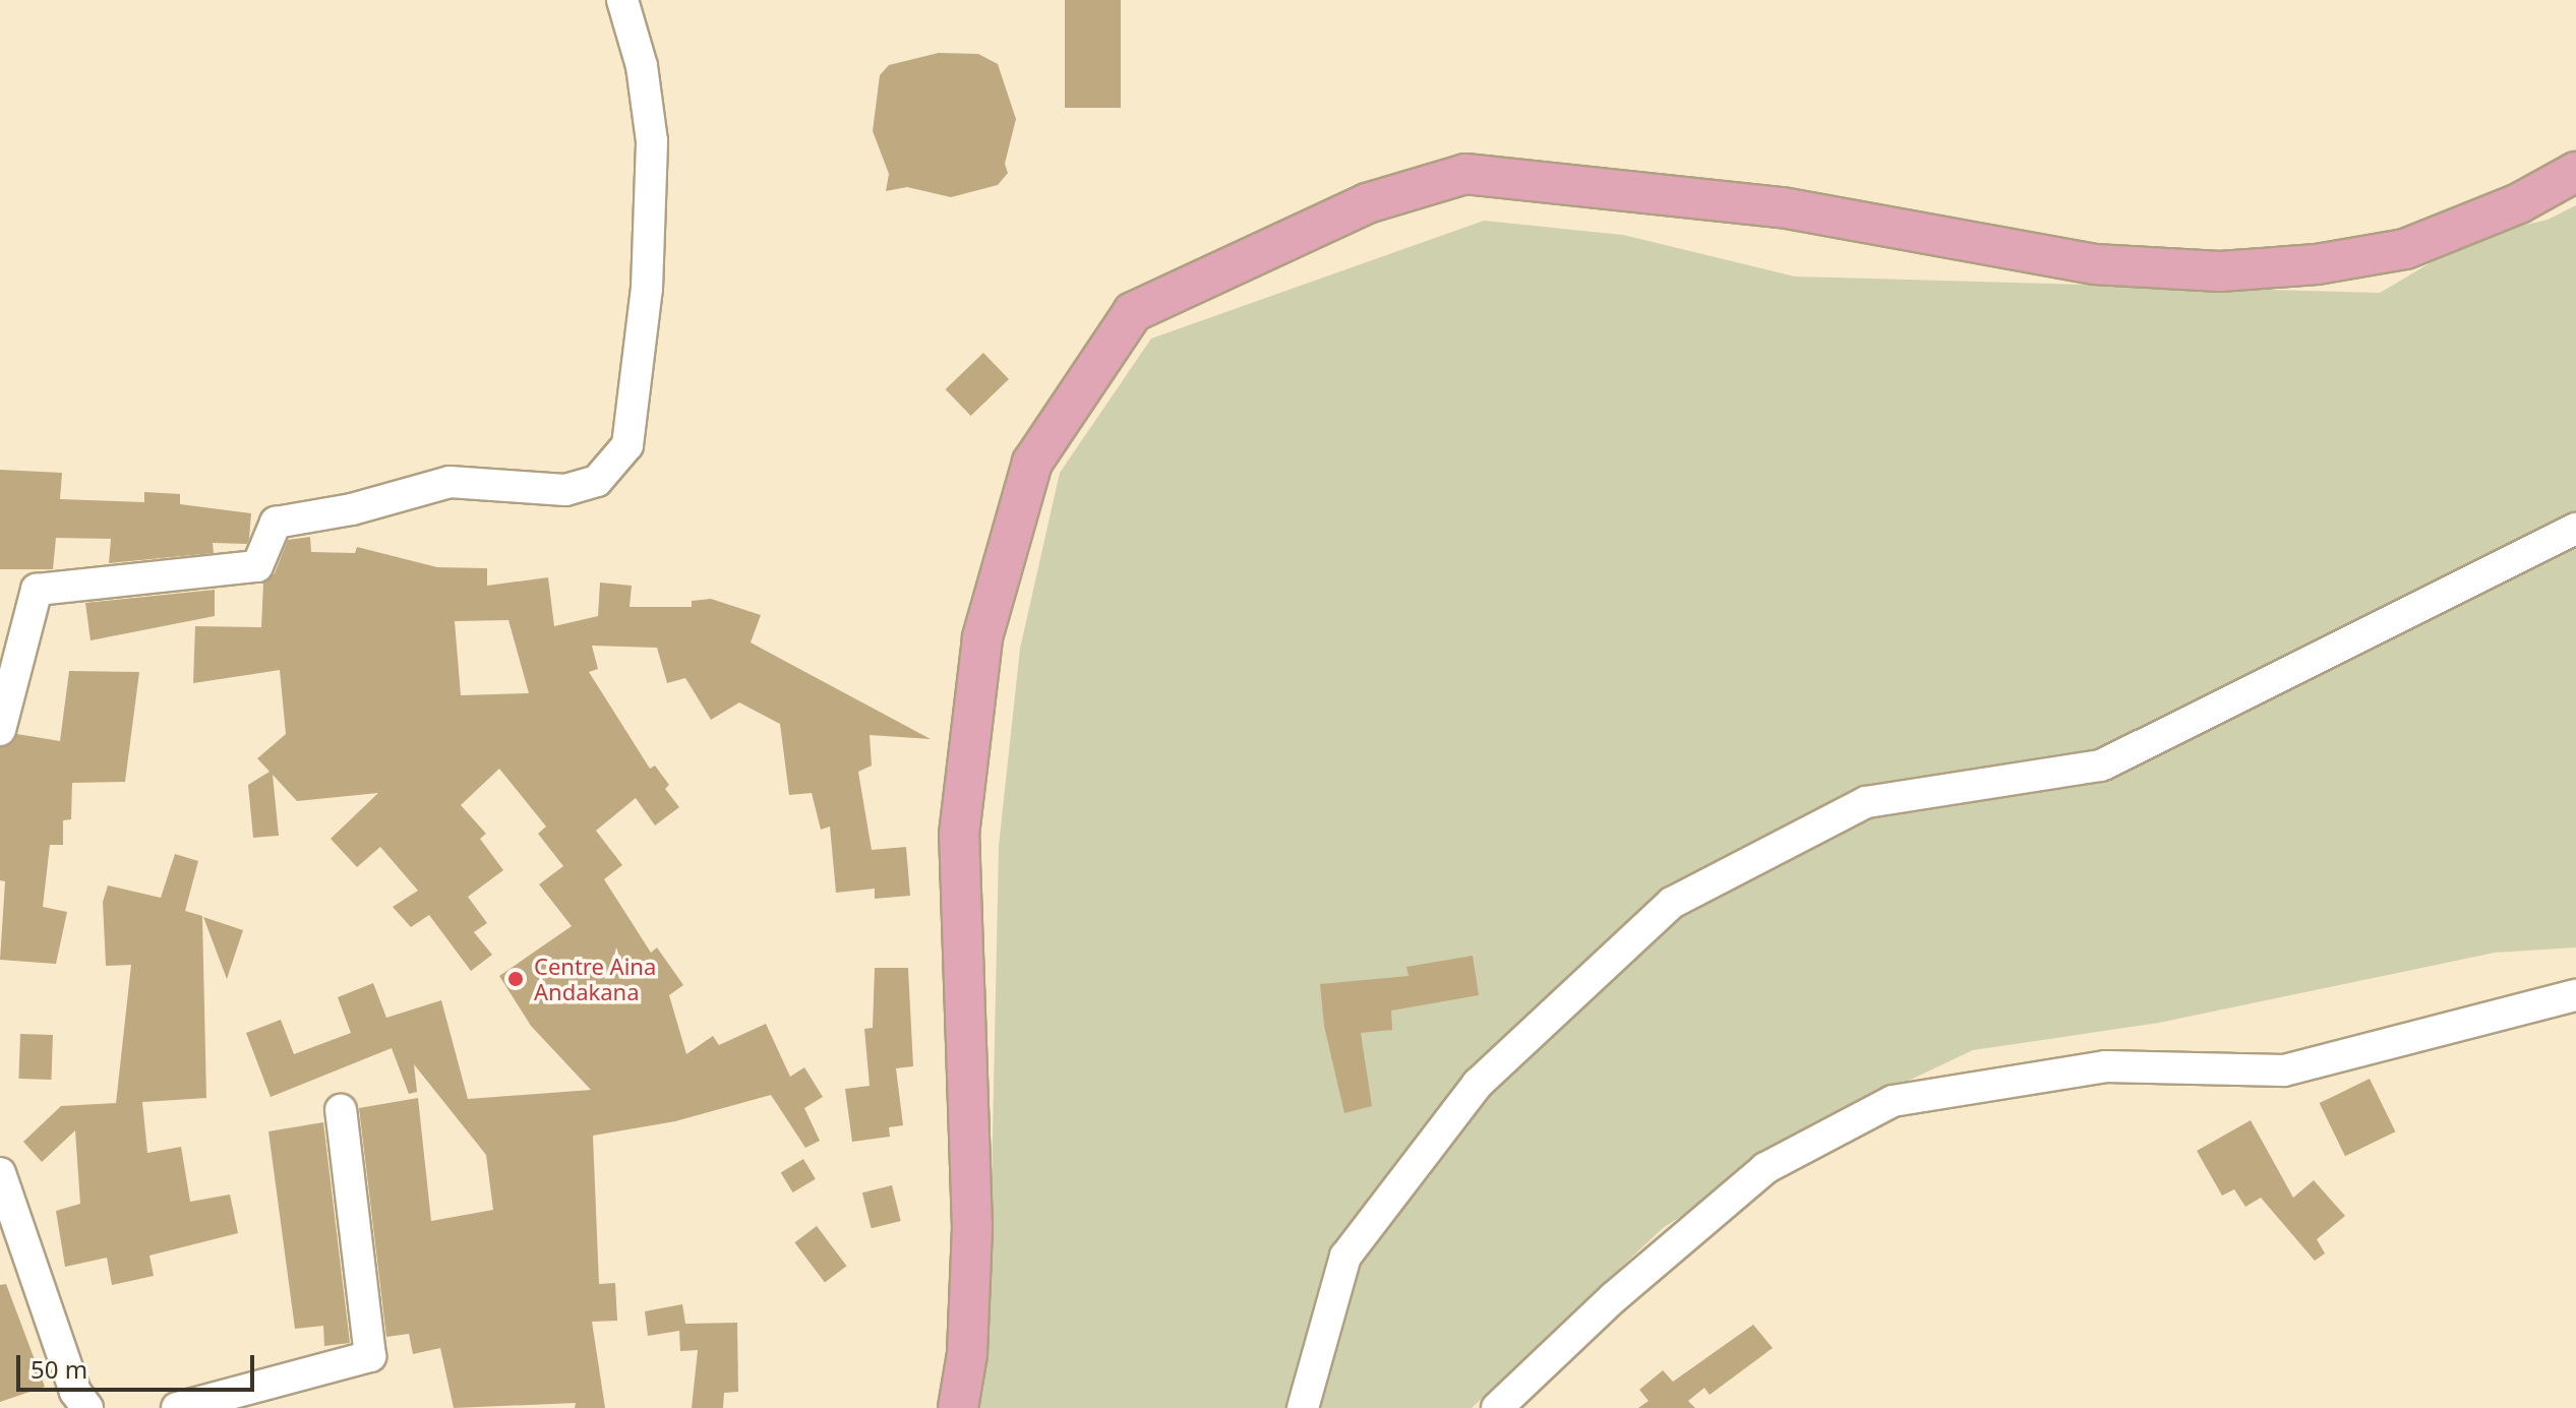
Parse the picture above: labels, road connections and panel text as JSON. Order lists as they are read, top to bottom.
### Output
{
  "places": ["Centre Aina Andakana"],
  "scale_bar": "50 m"
}
